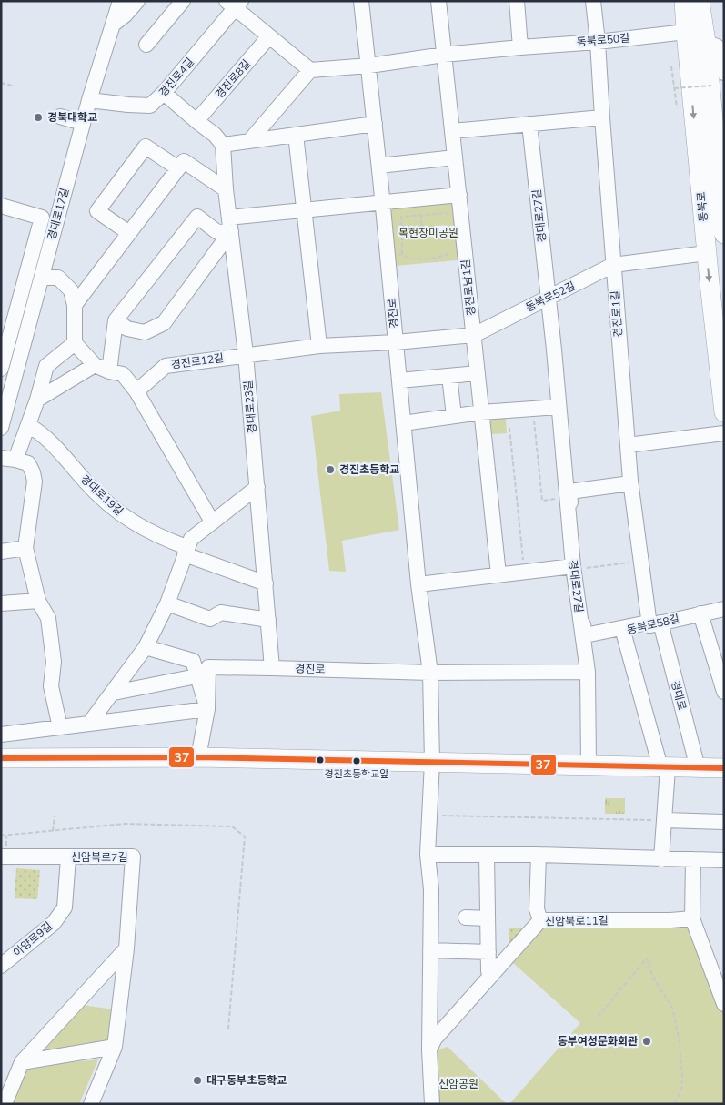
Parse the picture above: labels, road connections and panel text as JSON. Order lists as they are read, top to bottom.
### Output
{
  "streets": {
    "main road": ["동북로"],
    "street": [
      "동북로50길",
      "경진로4길",
      "경진로8길",
      "경대로17길",
      "경대로27길",
      "경진로남1길",
      "동북로52길",
      "경진로",
      "경진로1길",
      "경진로12길",
      "경대로23길",
      "경대로19길",
      "동북로58길",
      "경대로",
      "신암북로7길",
      "신암북로11길",
      "아양로9길"
    ]
  },
  "crossings": [
    ["동북로50길", "동북로"],
    ["동북로50길", "경진로남1길"],
    ["동북로50길", "경진로"],
    ["동북로50길", "경진로1길"],
    ["경진로4길", "경대로17길"],
    ["동북로", "동북로52길"],
    ["경대로27길", "동북로52길"],
    ["경대로27길", "경진로"],
    ["경대로27길", "동북로58길"],
    ["경진로남1길", "동북로52길"],
    ["동북로52길", "경진로"],
    ["동북로52길", "경진로1길"],
    ["동북로52길", "경진로12길"],
    ["경진로", "경진로12길"],
    ["경진로", "경대로23길"],
    ["경진로1길", "동북로58길"],
    ["경진로1길", "경대로"],
    ["경진로12길", "경대로23길"],
    ["경대로23길", "경대로19길"],
    ["동북로58길", "경대로"],
    ["신암북로7길", "아양로9길"]
  ],
  "parks": ["복현장미공원", "신암공원"],
  "places": [
    "경북대학교",
    "경진초등학교",
    "경진초등학교앞",
    "동부여성문화회관",
    "대구동부초등학교"
  ],
  "lines": ["transit line 37"]
}
